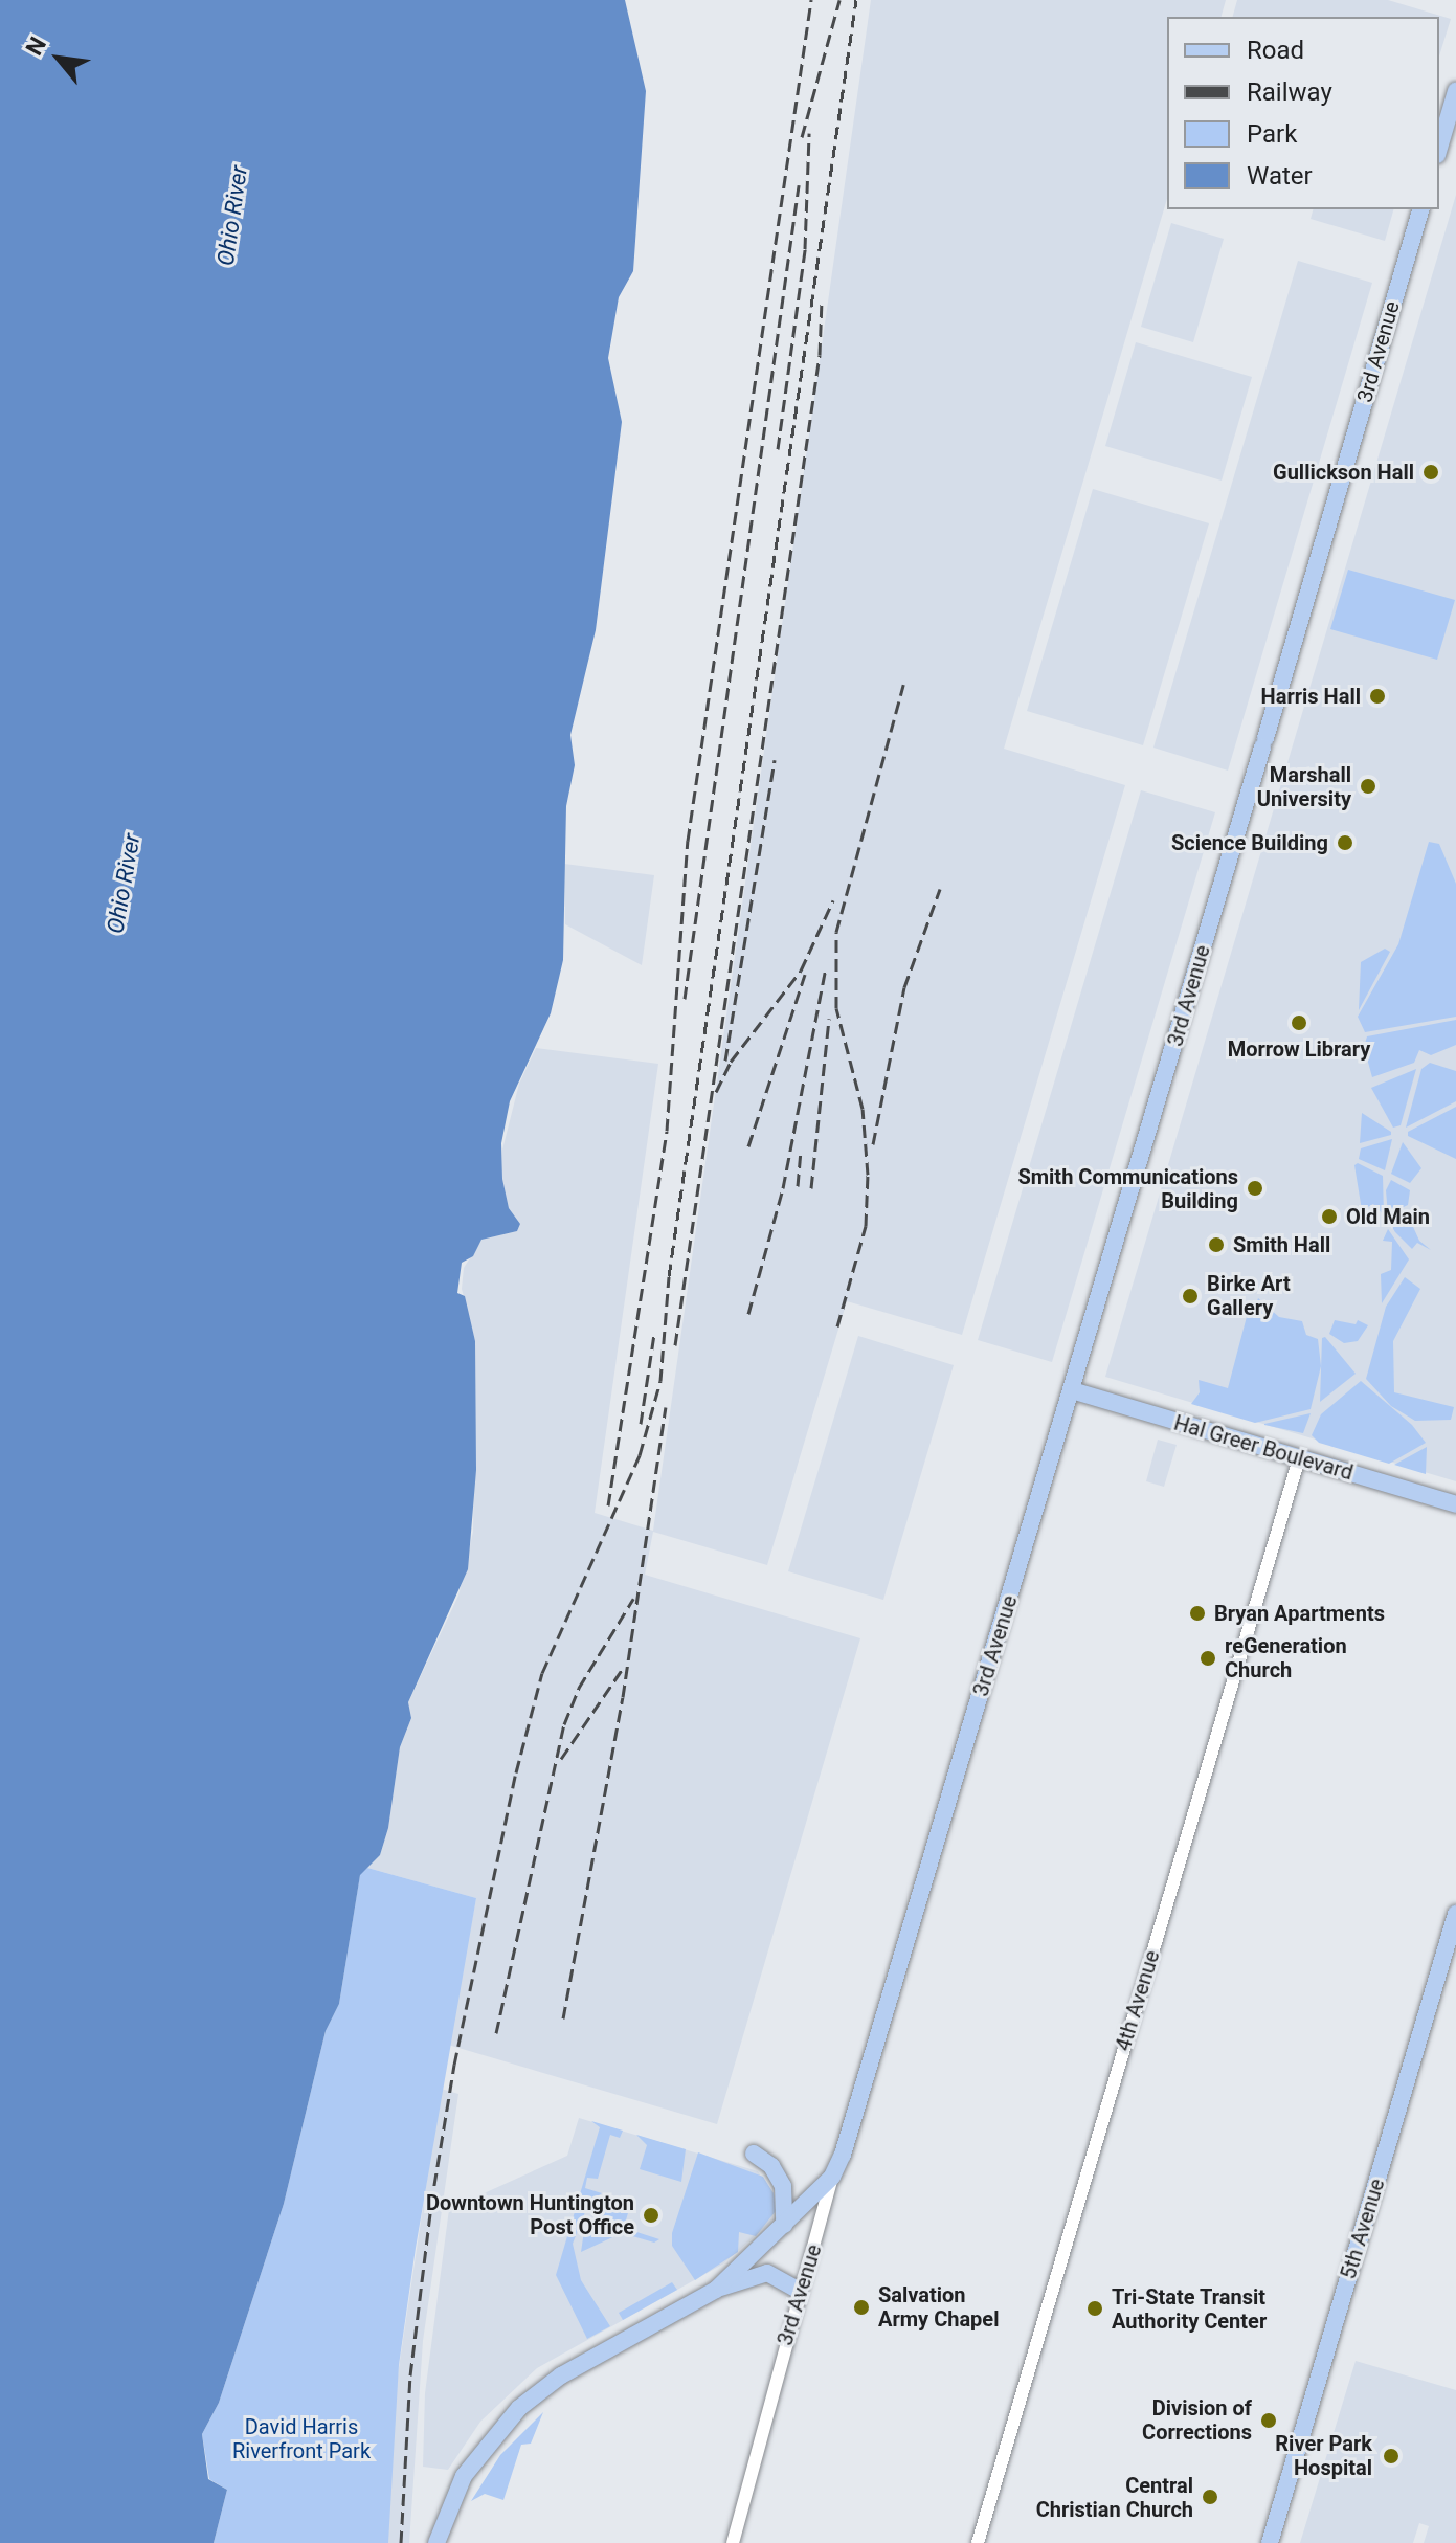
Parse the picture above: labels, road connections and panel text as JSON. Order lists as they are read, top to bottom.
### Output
{
  "streets": {
    "main road": ["3rd Avenue", "Hal Greer Boulevard", "5th Avenue"],
    "street": ["4th Avenue"]
  },
  "crossings": [
    ["3rd Avenue", "Hal Greer Boulevard"],
    ["Hal Greer Boulevard", "4th Avenue"]
  ],
  "water": ["Ohio River"],
  "parks": ["David Harris Riverfront Park"],
  "places": [
    "Gullickson Hall",
    "Harris Hall",
    "Marshall University",
    "Science Building",
    "Morrow Library",
    "Smith Communications Building",
    "Old Main",
    "Smith Hall",
    "Birke Art Gallery",
    "Bryan Apartments",
    "reGeneration Church",
    "Downtown Huntington Post Office",
    "Salvation Army Chapel",
    "Tri-State Transit Authority Center",
    "Division of Corrections",
    "River Park Hospital",
    "Central Christian Church"
  ],
  "legend": [
    "Road",
    "Railway",
    "Park",
    "Water"
  ],
  "north": "top left"
}
